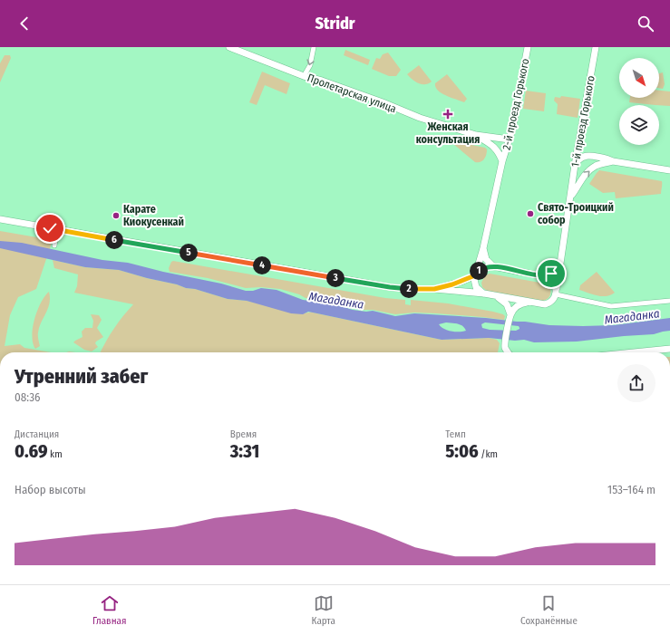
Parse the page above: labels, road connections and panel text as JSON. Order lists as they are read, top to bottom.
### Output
{
  "streets": {
    "street": ["Пролетарская улица", "2-й проезд Горького", "1-й проезд Горького"]
  },
  "crossings": [
    ["Пролетарская улица", "2-й проезд Горького"]
  ],
  "water": ["Магаданка"],
  "places": {
    "health": ["Женская консультация"],
    "other": ["Свято-Троицкий собор", "Карате Киокусенкай"]
  },
  "north": "bottom right",
  "page": {
    "header": "Stridr",
    "pins": [
      "6",
      "5",
      "4",
      "1",
      "3",
      "2"
    ],
    "heading": ["Утренний забег", "08:36"],
    "stats": [
      ["Дистанция", "0.69 km"],
      ["Время", "3:31"],
      ["Темп", "5:06 /km"]
    ],
    "chart": ["Набор высоты", "153–164 m"],
    "tabs": ["Главная", "Карта", "Сохранённые"]
  }
}
